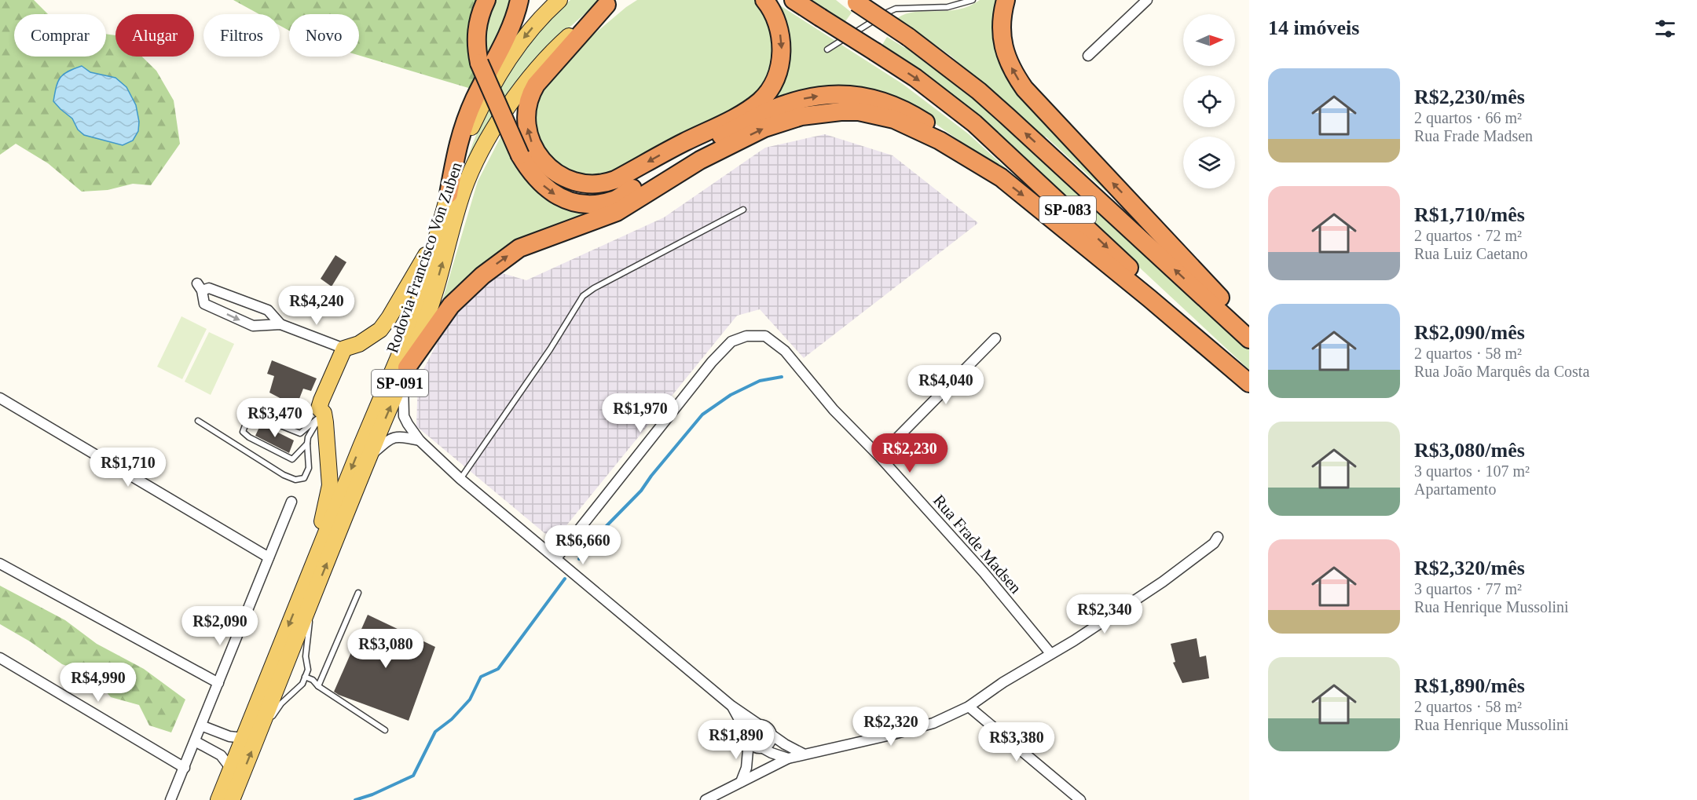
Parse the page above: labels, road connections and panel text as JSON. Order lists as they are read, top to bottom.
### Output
{
  "streets": {
    "highway": ["SP-083"],
    "main road": ["Rodovia Francisco Von Zuben", "SP-091"],
    "street": ["Rua Frade Madsen"]
  },
  "north": "right",
  "page": {
    "heading": "14 imóveis",
    "chip": [
      "Comprar",
      "Alugar",
      "Filtros",
      "Novo"
    ],
    "list": [
      {
        "name": "R$2,230/mês",
        "note": "2 quartos · 66 m² · Rua Frade Madsen"
      },
      {
        "name": "R$1,710/mês",
        "note": "2 quartos · 72 m² · Rua Luiz Caetano"
      },
      {
        "name": "R$2,090/mês",
        "note": "2 quartos · 58 m² · Rua João Marquês da Costa"
      },
      {
        "name": "R$3,080/mês",
        "note": "3 quartos · 107 m² · Apartamento"
      },
      {
        "name": "R$2,320/mês",
        "note": "3 quartos · 77 m² · Rua Henrique Mussolini"
      },
      {
        "name": "R$1,890/mês",
        "note": "2 quartos · 58 m² · Rua Henrique Mussolini"
      }
    ],
    "price": [
      "R$4,240",
      "R$4,040",
      "R$1,970",
      "R$3,470",
      "R$2,230",
      "R$1,710",
      "R$6,660",
      "R$2,340",
      "R$2,090",
      "R$3,080",
      "R$4,990",
      "R$2,320",
      "R$1,890",
      "R$3,380"
    ]
  }
}
